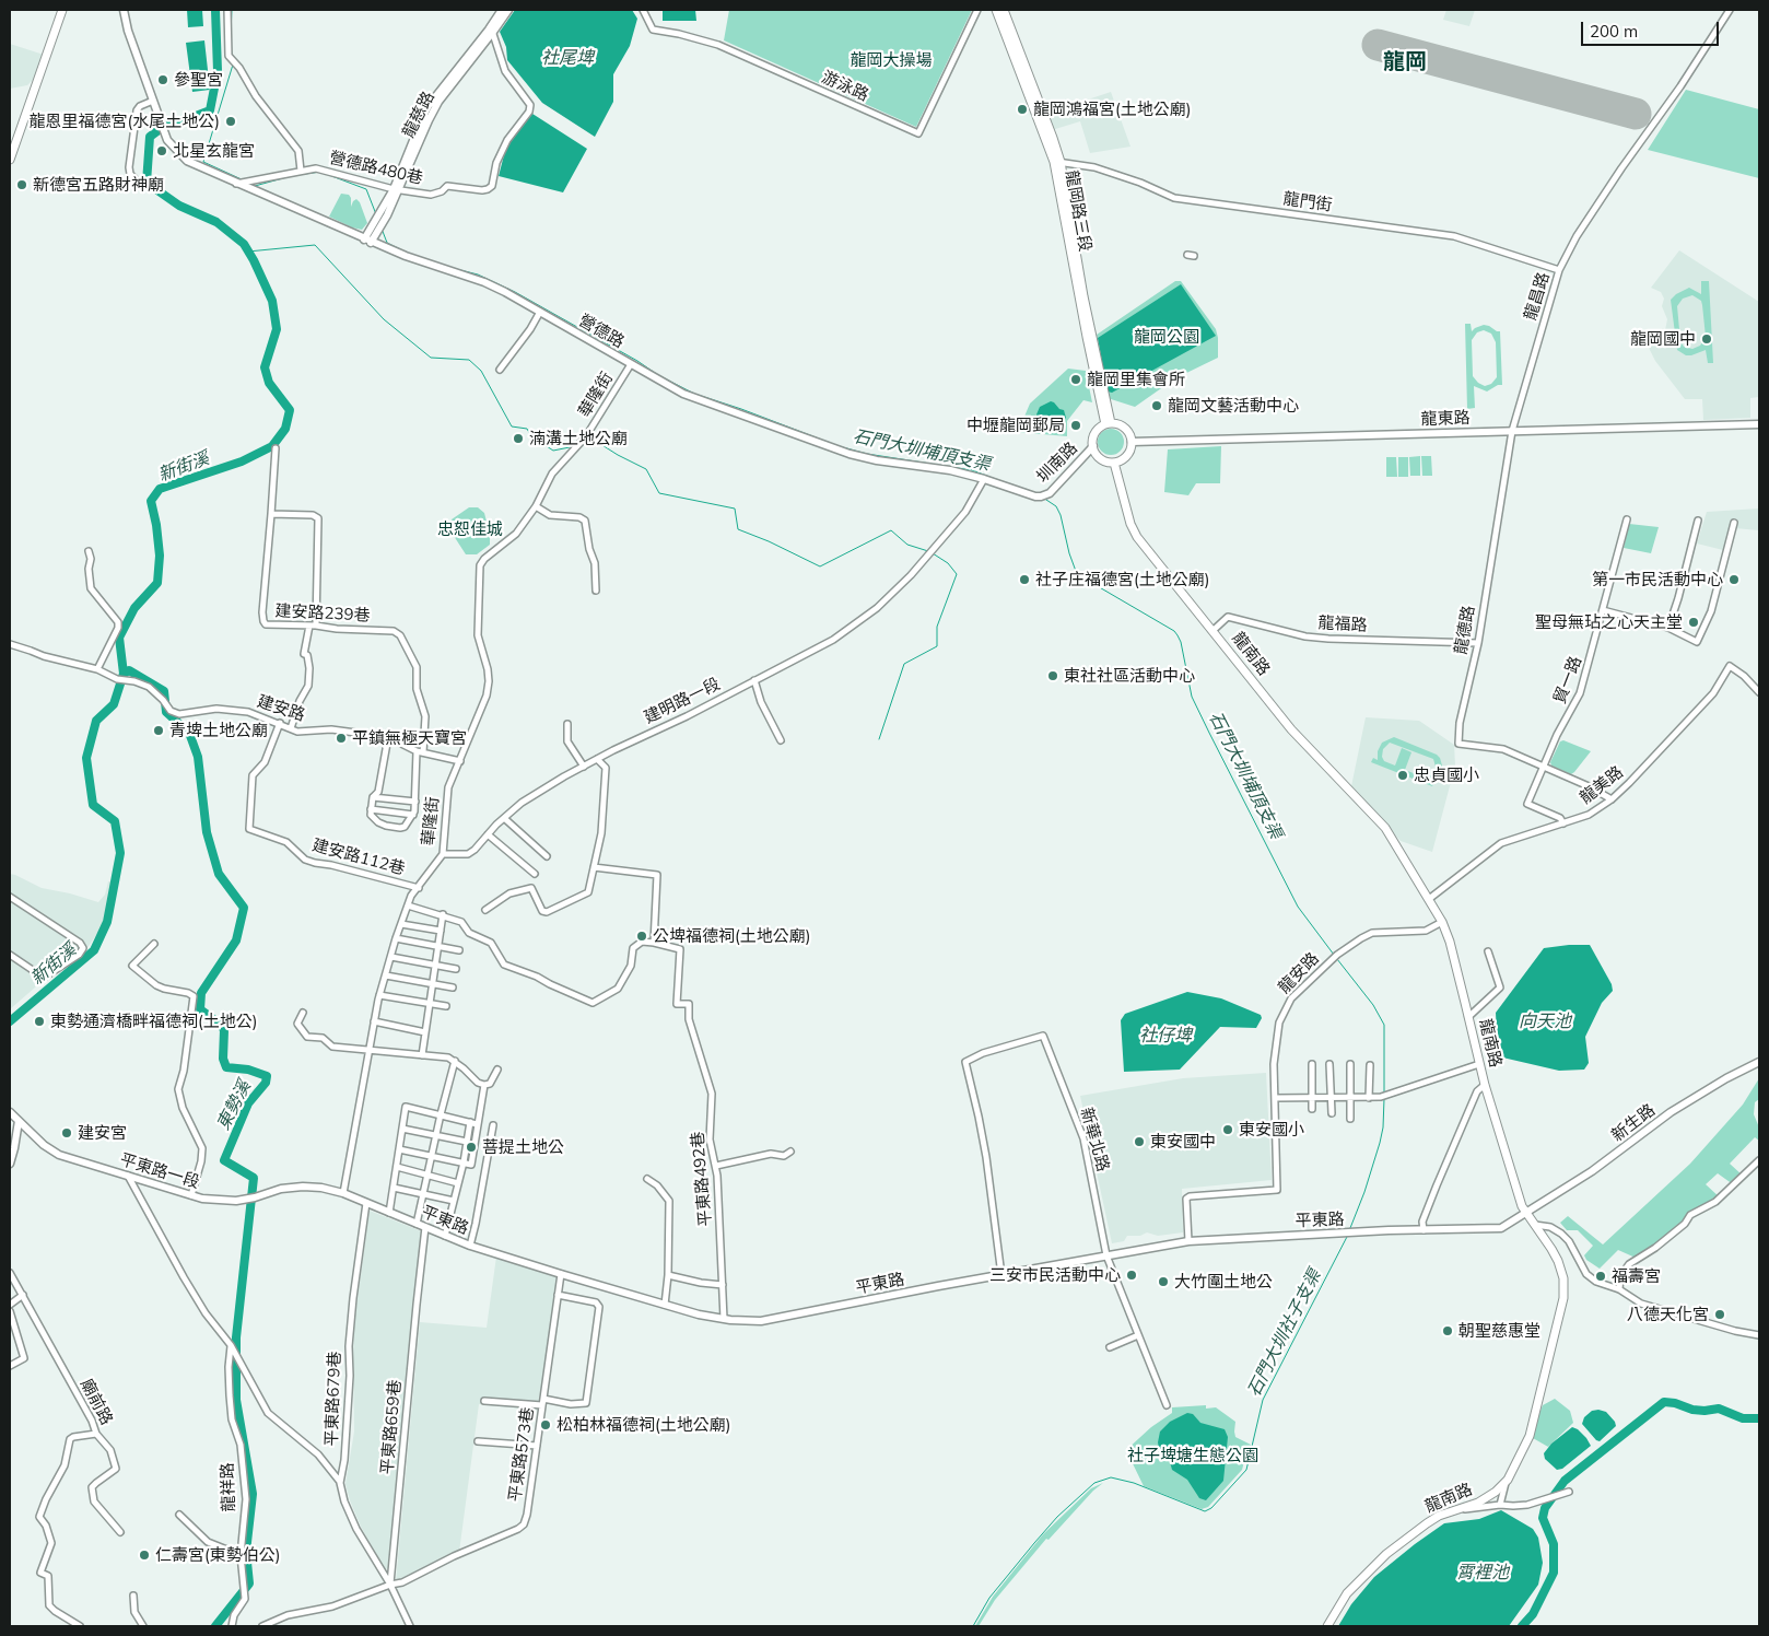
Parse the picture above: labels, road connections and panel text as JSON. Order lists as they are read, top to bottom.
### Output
{
  "streets": {
    "main road": ["龍岡路三段", "龍南路"],
    "street": [
      "游泳路",
      "龍慈路",
      "營德路480巷",
      "龍門街",
      "龍昌路",
      "營德路",
      "華隆街",
      "龍東路",
      "圳南路",
      "建安路239巷",
      "龍福路",
      "龍德路",
      "貿一路",
      "建明路一段",
      "建安路",
      "龍美路",
      "建安路112巷",
      "龍安路",
      "新生路",
      "新華北路",
      "平東路一段",
      "平東路492巷",
      "平東路",
      "平東路679巷",
      "廟前路",
      "平東路659巷",
      "平東路573巷",
      "龍祥路"
    ]
  },
  "crossings": [
    ["龍慈路", "營德路480巷"],
    ["龍慈路", "營德路"],
    ["營德路480巷", "營德路"],
    ["龍門街", "龍岡路三段"],
    ["龍門街", "龍昌路"],
    ["龍岡路三段", "龍東路"],
    ["龍岡路三段", "圳南路"],
    ["龍岡路三段", "龍南路"],
    ["龍昌路", "龍東路"],
    ["龍昌路", "龍德路"],
    ["營德路", "華隆街"],
    ["營德路", "圳南路"],
    ["營德路", "建明路一段"],
    ["華隆街", "建明路一段"],
    ["華隆街", "建安路"],
    ["華隆街", "建安路112巷"],
    ["華隆街", "平東路"],
    ["龍東路", "圳南路"],
    ["龍東路", "龍德路"],
    ["龍東路", "龍南路"],
    ["圳南路", "龍南路"],
    ["建安路239巷", "建安路"],
    ["龍福路", "龍德路"],
    ["龍福路", "龍南路"],
    ["龍德路", "貿一路"],
    ["龍南路", "龍美路"],
    ["龍南路", "龍安路"],
    ["龍南路", "新生路"],
    ["龍南路", "平東路"],
    ["貿一路", "龍美路"],
    ["建安路", "建安路112巷"],
    ["龍安路", "平東路"],
    ["新生路", "平東路"],
    ["新華北路", "平東路"],
    ["平東路一段", "平東路"],
    ["平東路492巷", "平東路"],
    ["平東路", "平東路679巷"],
    ["平東路", "平東路659巷"],
    ["平東路", "平東路573巷"],
    ["平東路679巷", "平東路659巷"],
    ["平東路679巷", "平東路573巷"],
    ["平東路659巷", "平東路573巷"]
  ],
  "districts": ["龍岡"],
  "water": [
    "社尾埤",
    "石門大圳埔頂支渠",
    "新街溪",
    "向天池",
    "社仔埤",
    "東勢溪",
    "石門大圳社子支渠",
    "霄裡池"
  ],
  "parks": [
    "龍岡大操場",
    "龍岡公園",
    "忠恕佳城",
    "社子埤塘生態公園"
  ],
  "places": [
    "參聖宮",
    "龍岡鴻福宮(土地公廟)",
    "龍恩里福德宮(水尾土地公)",
    "北星玄龍宮",
    "新德宮五路財神廟",
    "龍岡國中",
    "龍岡里集會所",
    "龍岡文藝活動中心",
    "中壢龍岡郵局",
    "湳溝土地公廟",
    "社子庄福德宮(土地公廟)",
    "第一市民活動中心",
    "聖母無玷之心天主堂",
    "東社社區活動中心",
    "青埤土地公廟",
    "平鎮無極天寶宮",
    "忠貞國小",
    "公埤福德祠(土地公廟)",
    "東勢通濟橋畔福德祠(土地公)",
    "東安國小",
    "建安宮",
    "東安國中",
    "菩提土地公",
    "三安市民活動中心",
    "福壽宮",
    "大竹圍土地公",
    "八德天化宮",
    "朝聖慈惠堂",
    "松柏林福德祠(土地公廟)",
    "仁壽宮(東勢伯公)"
  ],
  "scale_bar": "200 m"
}
